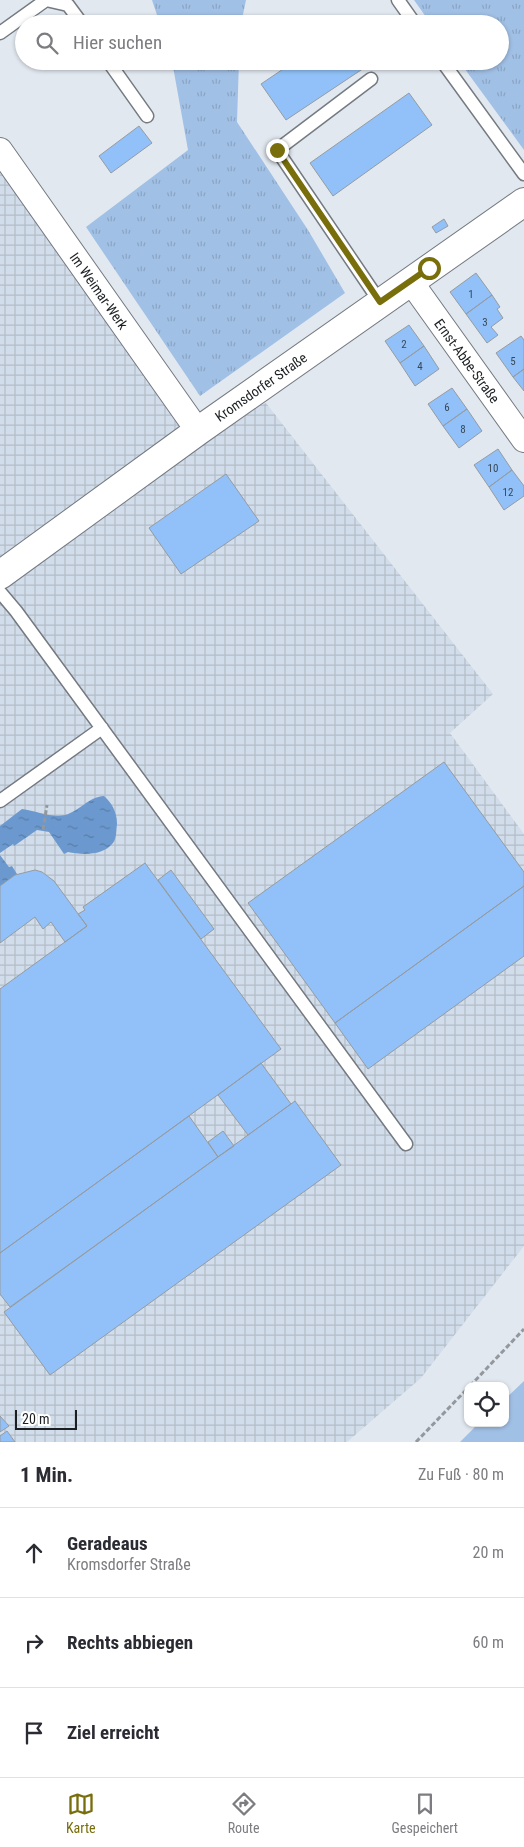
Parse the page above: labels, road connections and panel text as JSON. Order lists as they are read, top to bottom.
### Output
{
  "streets": {
    "street": ["Im Weimar-Werk", "Ernst-Abbe-Straße", "Kromsdorfer Straße"]
  },
  "crossings": [
    ["Im Weimar-Werk", "Kromsdorfer Straße"],
    ["Ernst-Abbe-Straße", "Kromsdorfer Straße"]
  ],
  "house_numbers": [
    "1",
    "3",
    "2",
    "5",
    "4",
    "6",
    "8",
    "10",
    "12"
  ],
  "scale_bar": "20 m",
  "page": {
    "search": "Hier suchen",
    "scale": "20 m",
    "heading": ["1 Min.", "Zu Fuß · 80 m"],
    "list": [
      ["Geradeaus", "Kromsdorfer Straße", "20 m"],
      ["Rechts abbiegen", "60 m"],
      "Ziel erreicht"
    ],
    "nav": ["Karte", "Route", "Gespeichert"]
  }
}
